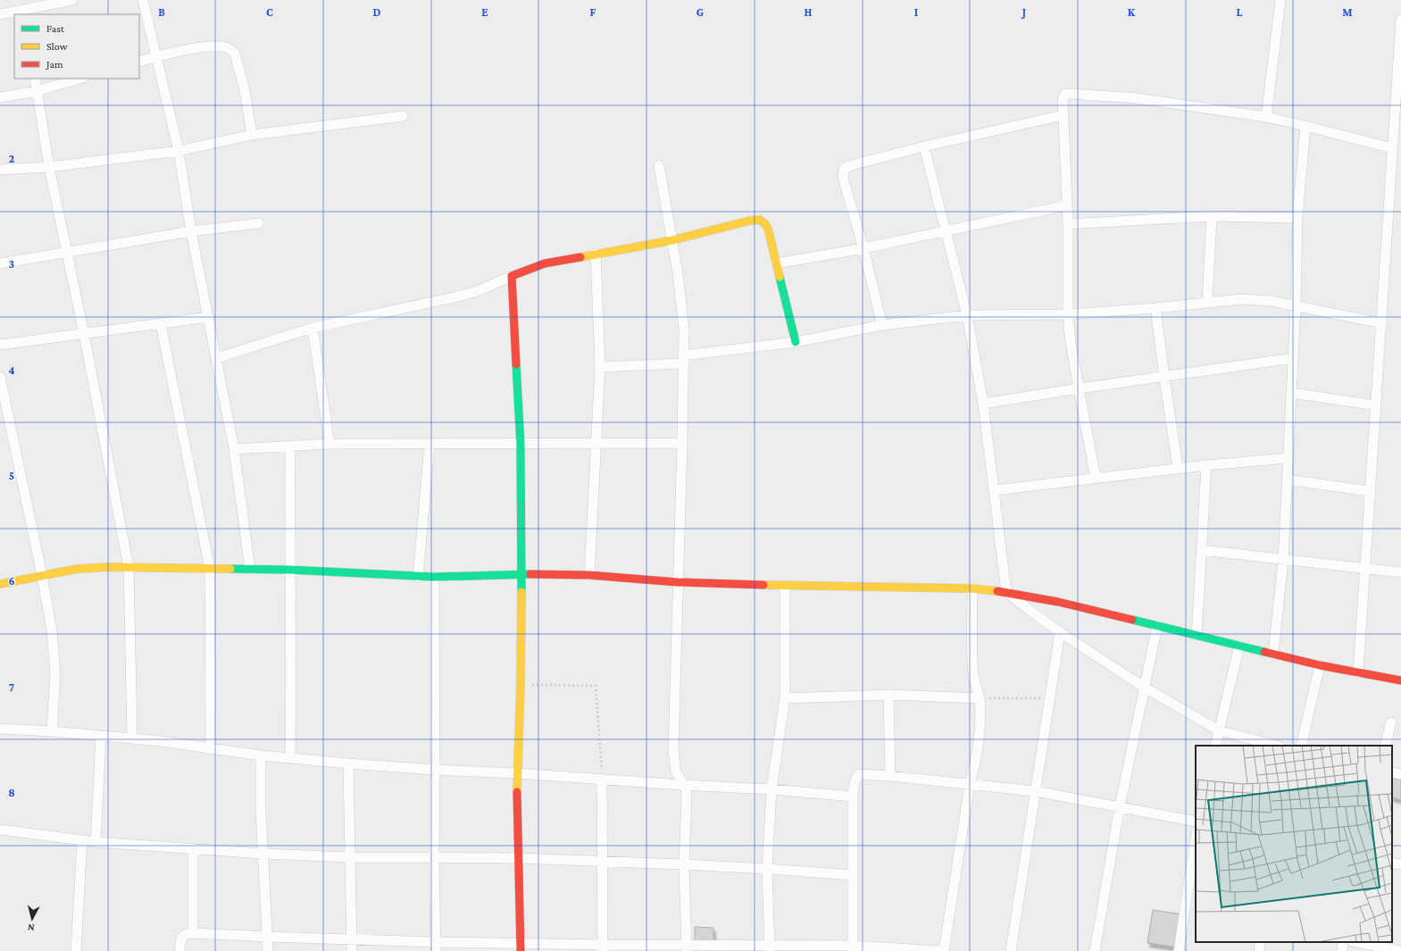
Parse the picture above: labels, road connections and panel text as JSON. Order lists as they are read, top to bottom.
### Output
{
  "legend": ["Fast", "Slow", "Jam"],
  "north": "bottom",
  "grid": {
    "columns": [
      "B",
      "C",
      "D",
      "E",
      "F",
      "G",
      "H",
      "I",
      "J",
      "K",
      "L",
      "M"
    ],
    "rows": [
      "2",
      "3",
      "4",
      "5",
      "6",
      "7",
      "8"
    ]
  }
}
